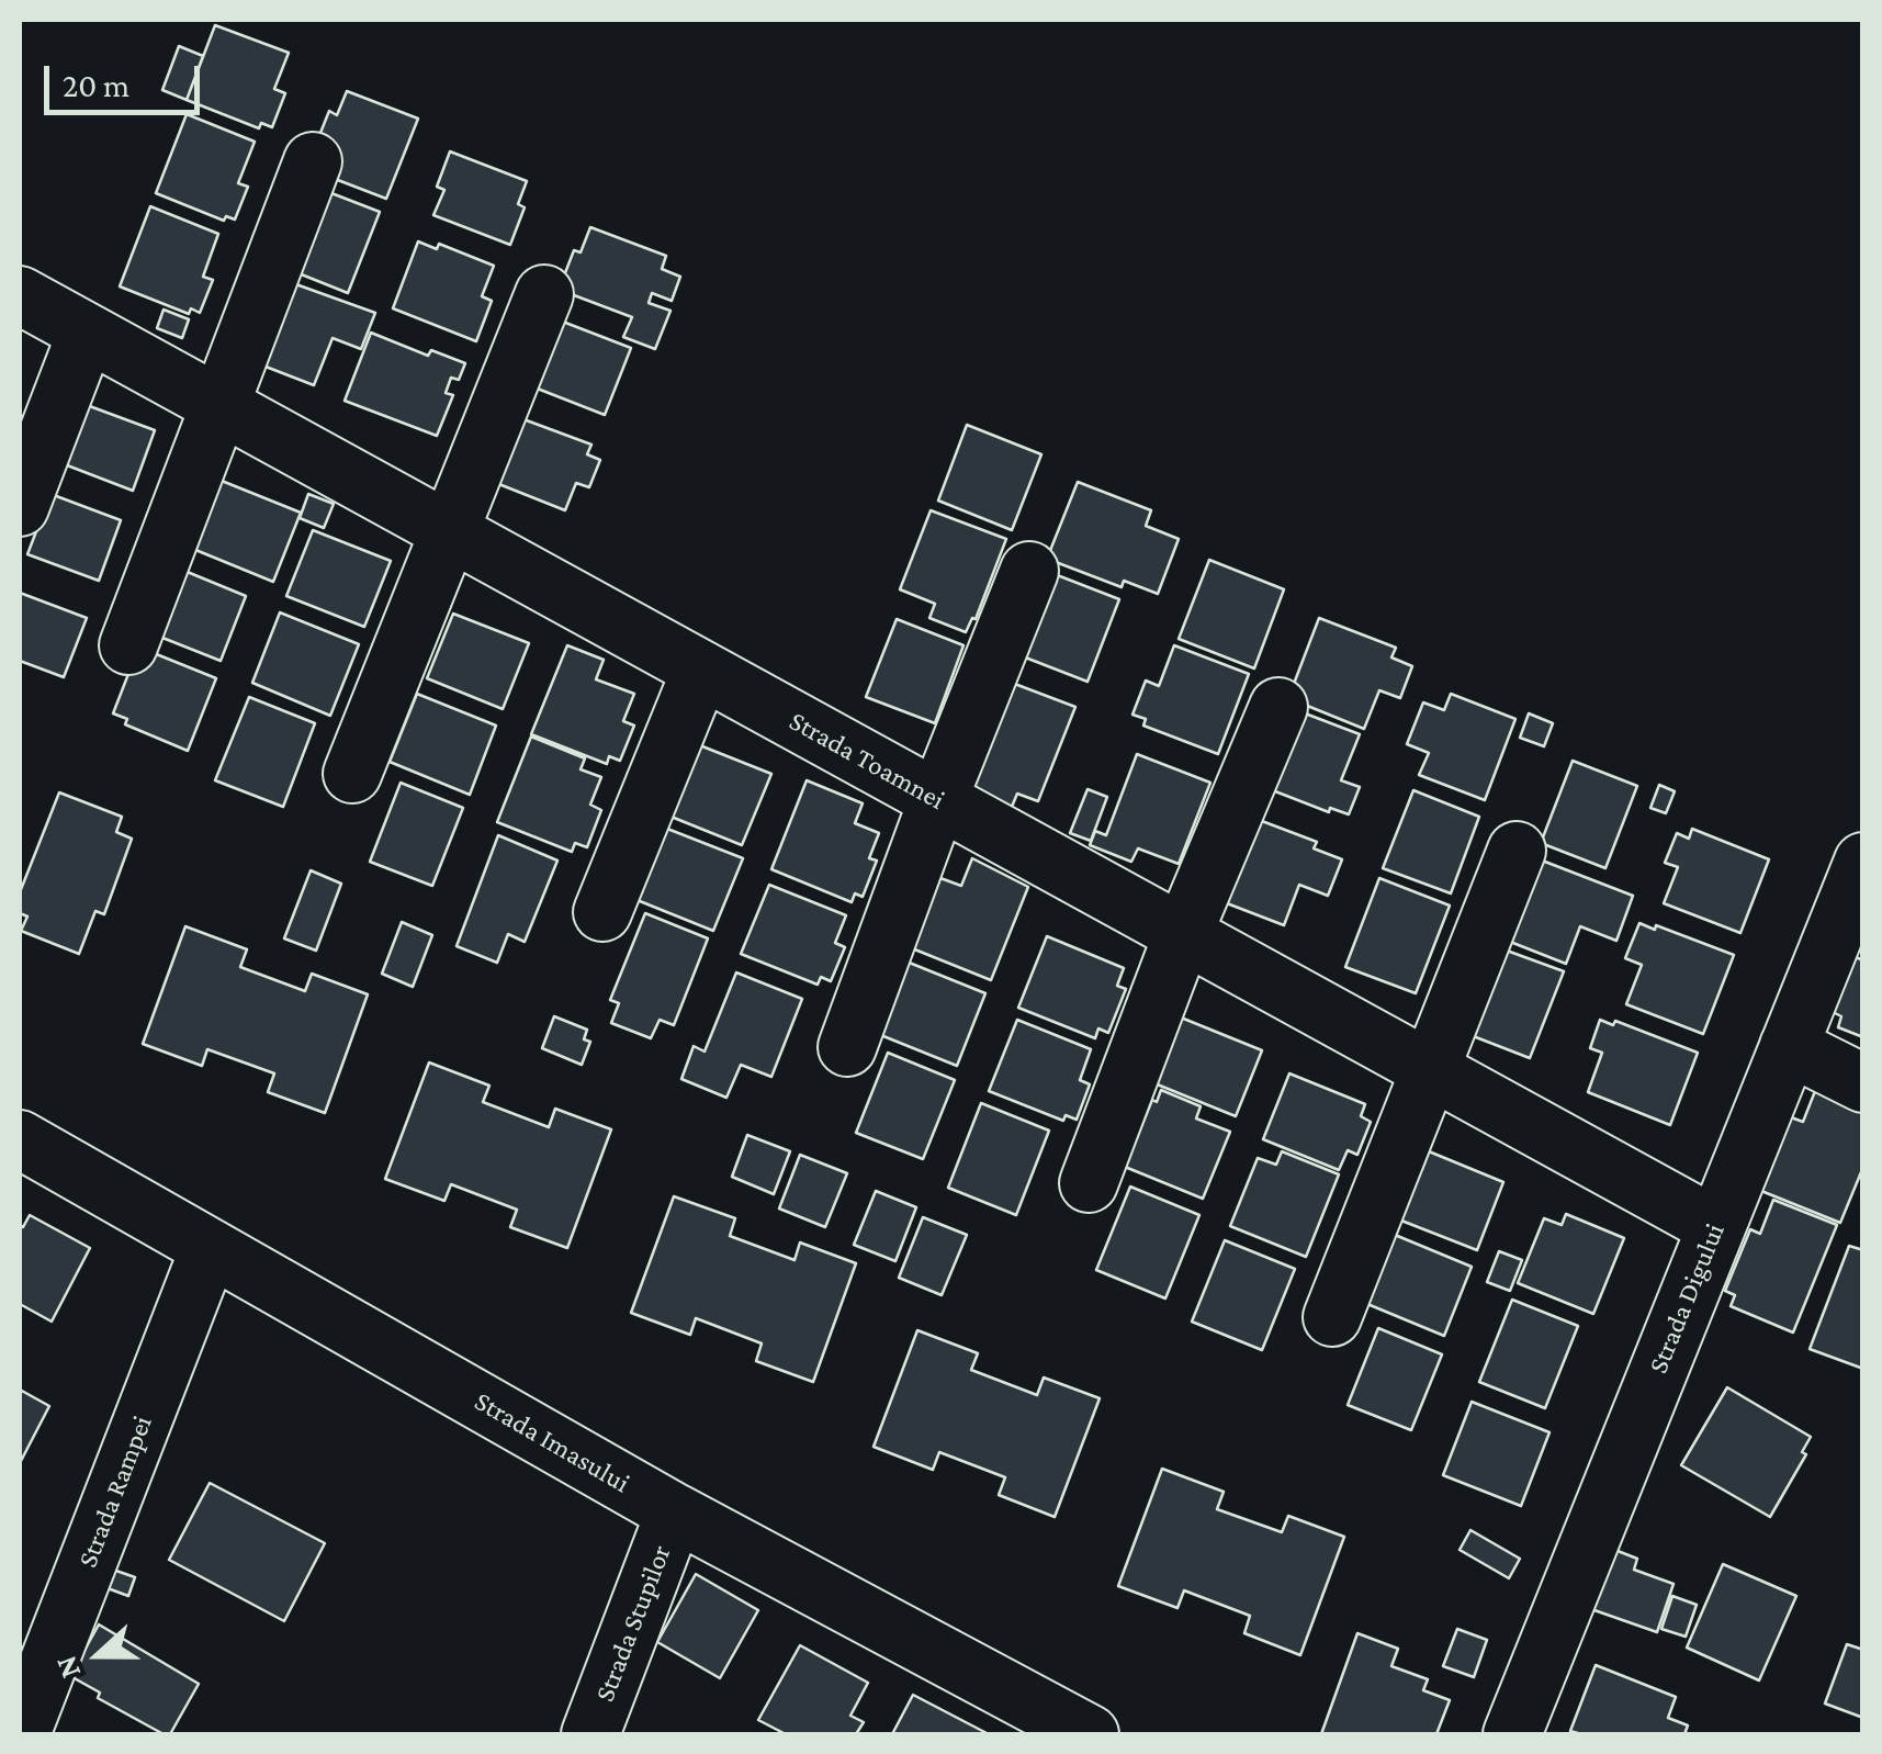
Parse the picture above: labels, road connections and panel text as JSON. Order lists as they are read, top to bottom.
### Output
{
  "streets": {
    "street": [
      "Strada Toamnei",
      "Strada Digului",
      "Strada Imasului",
      "Strada Rampei",
      "Strada Stupilor"
    ]
  },
  "crossings": [
    ["Strada Toamnei", "Strada Digului"],
    ["Strada Imasului", "Strada Rampei"],
    ["Strada Imasului", "Strada Stupilor"]
  ],
  "scale_bar": "20 m",
  "north": "left"
}
